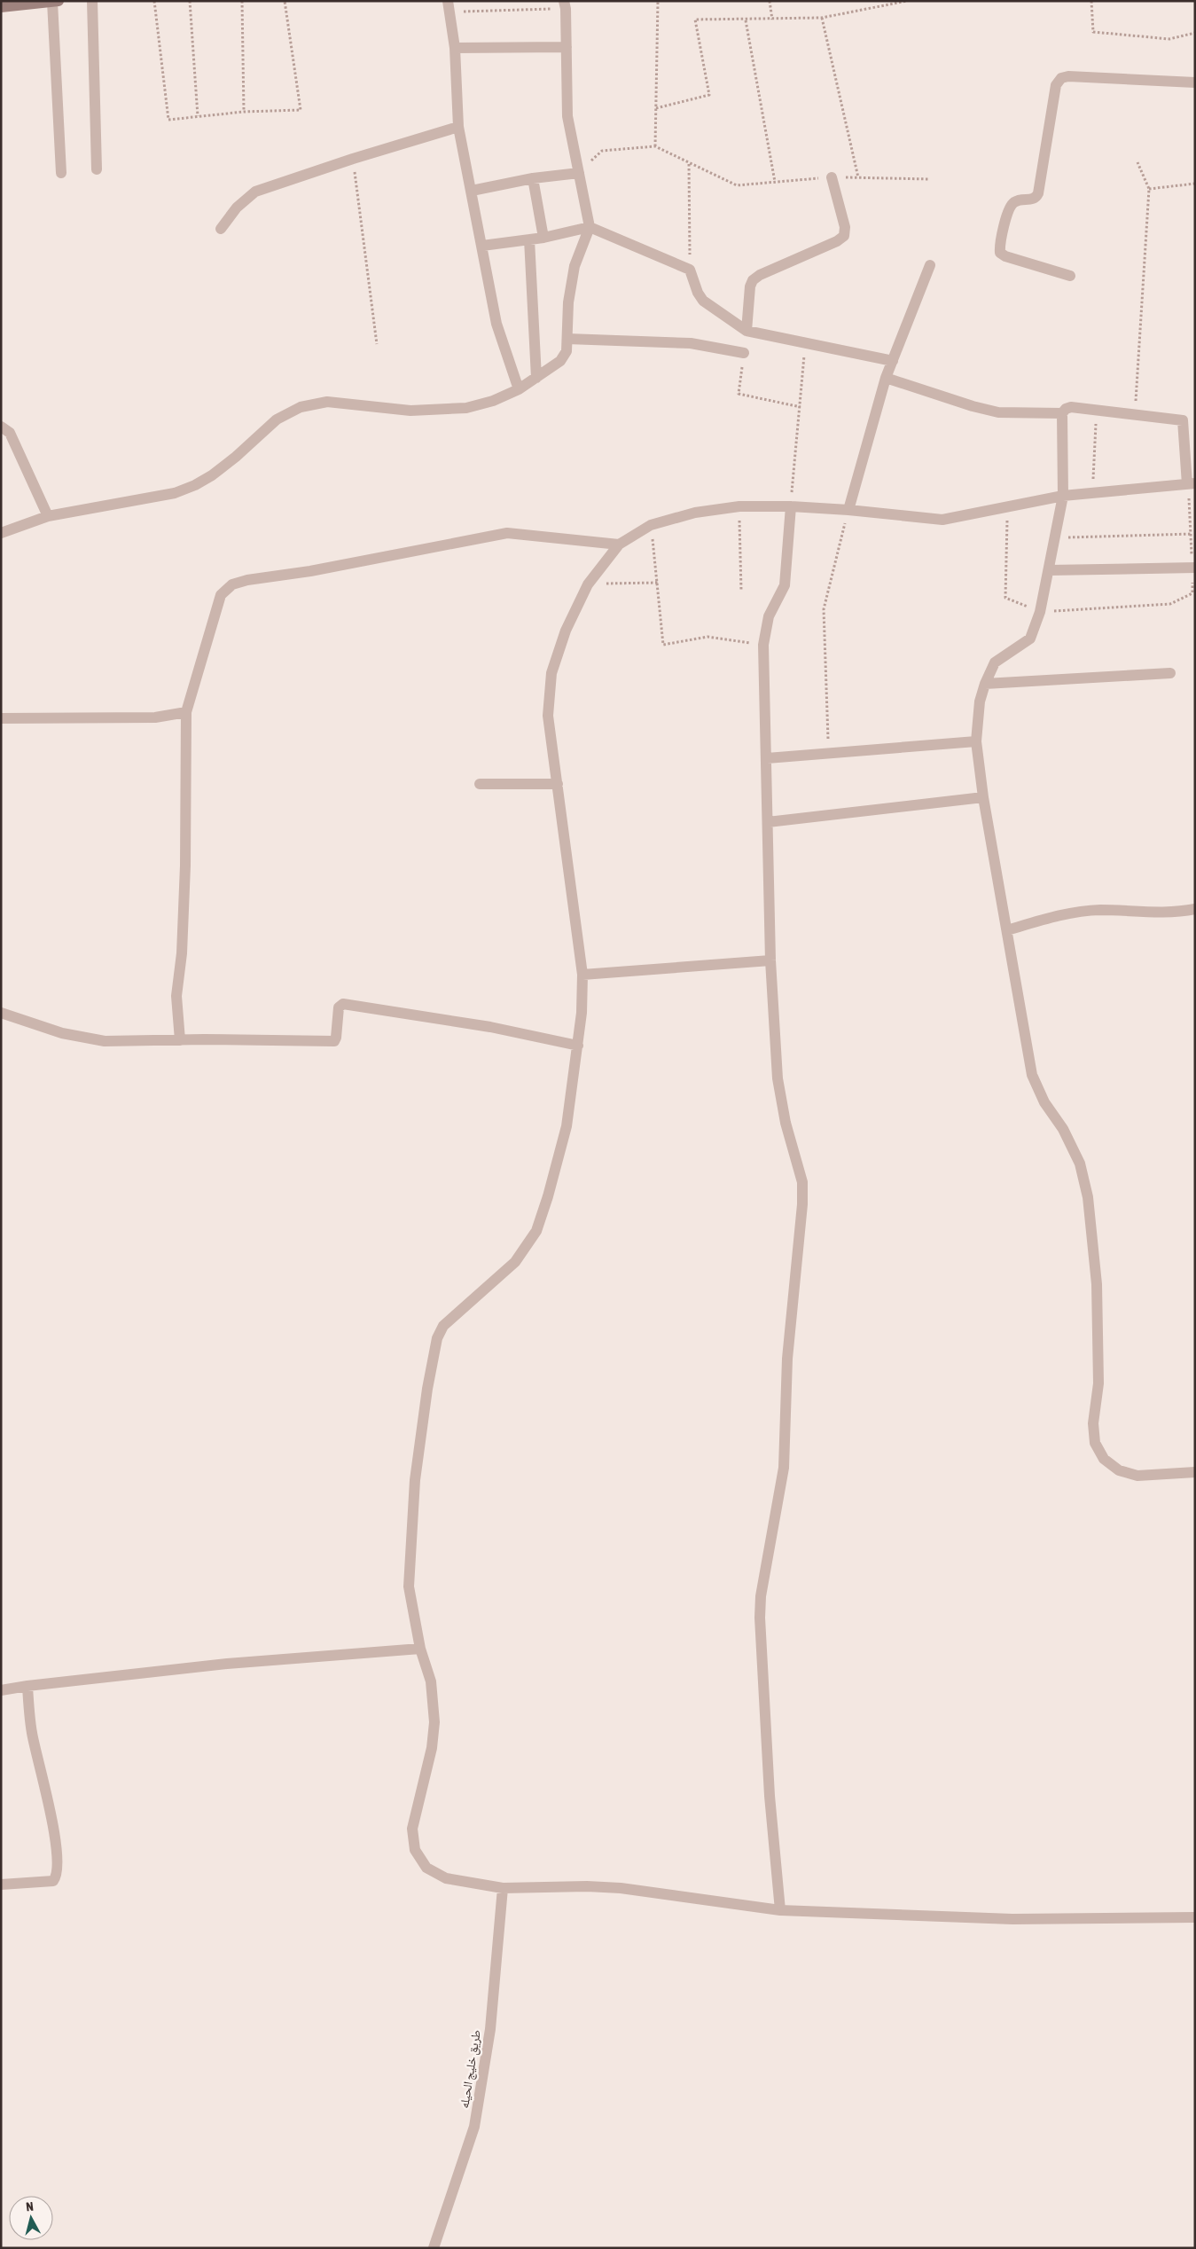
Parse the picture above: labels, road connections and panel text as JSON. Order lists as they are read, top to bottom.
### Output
{
  "streets": {
    "street": ["طريق خليج الحيله"]
  },
  "north": "top"
}
